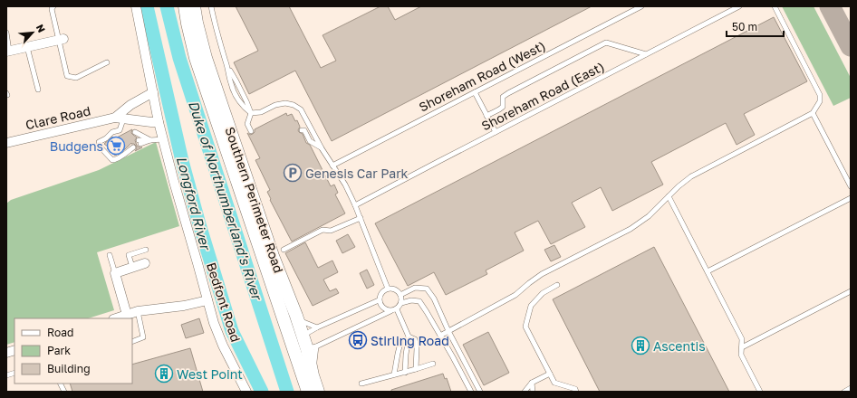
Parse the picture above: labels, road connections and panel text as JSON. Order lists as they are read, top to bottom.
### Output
{
  "streets": {
    "street": ["Clare Road", "Southern Perimeter Road", "Bedfont Road"],
    "lane": ["Shoreham Road (West)", "Shoreham Road (East)"]
  },
  "crossings": [
    ["Clare Road", "Bedfont Road"]
  ],
  "water": ["Duke of Northumberland's River", "Longford River"],
  "places": {
    "supermarket": ["Budgens"],
    "parking": ["Genesis Car Park"],
    "bus stop": ["Stirling Road"],
    "building": ["Ascentis", "West Point"]
  },
  "legend": ["Road", "Park", "Building"],
  "scale_bar": "50 m",
  "north": "top right"
}
